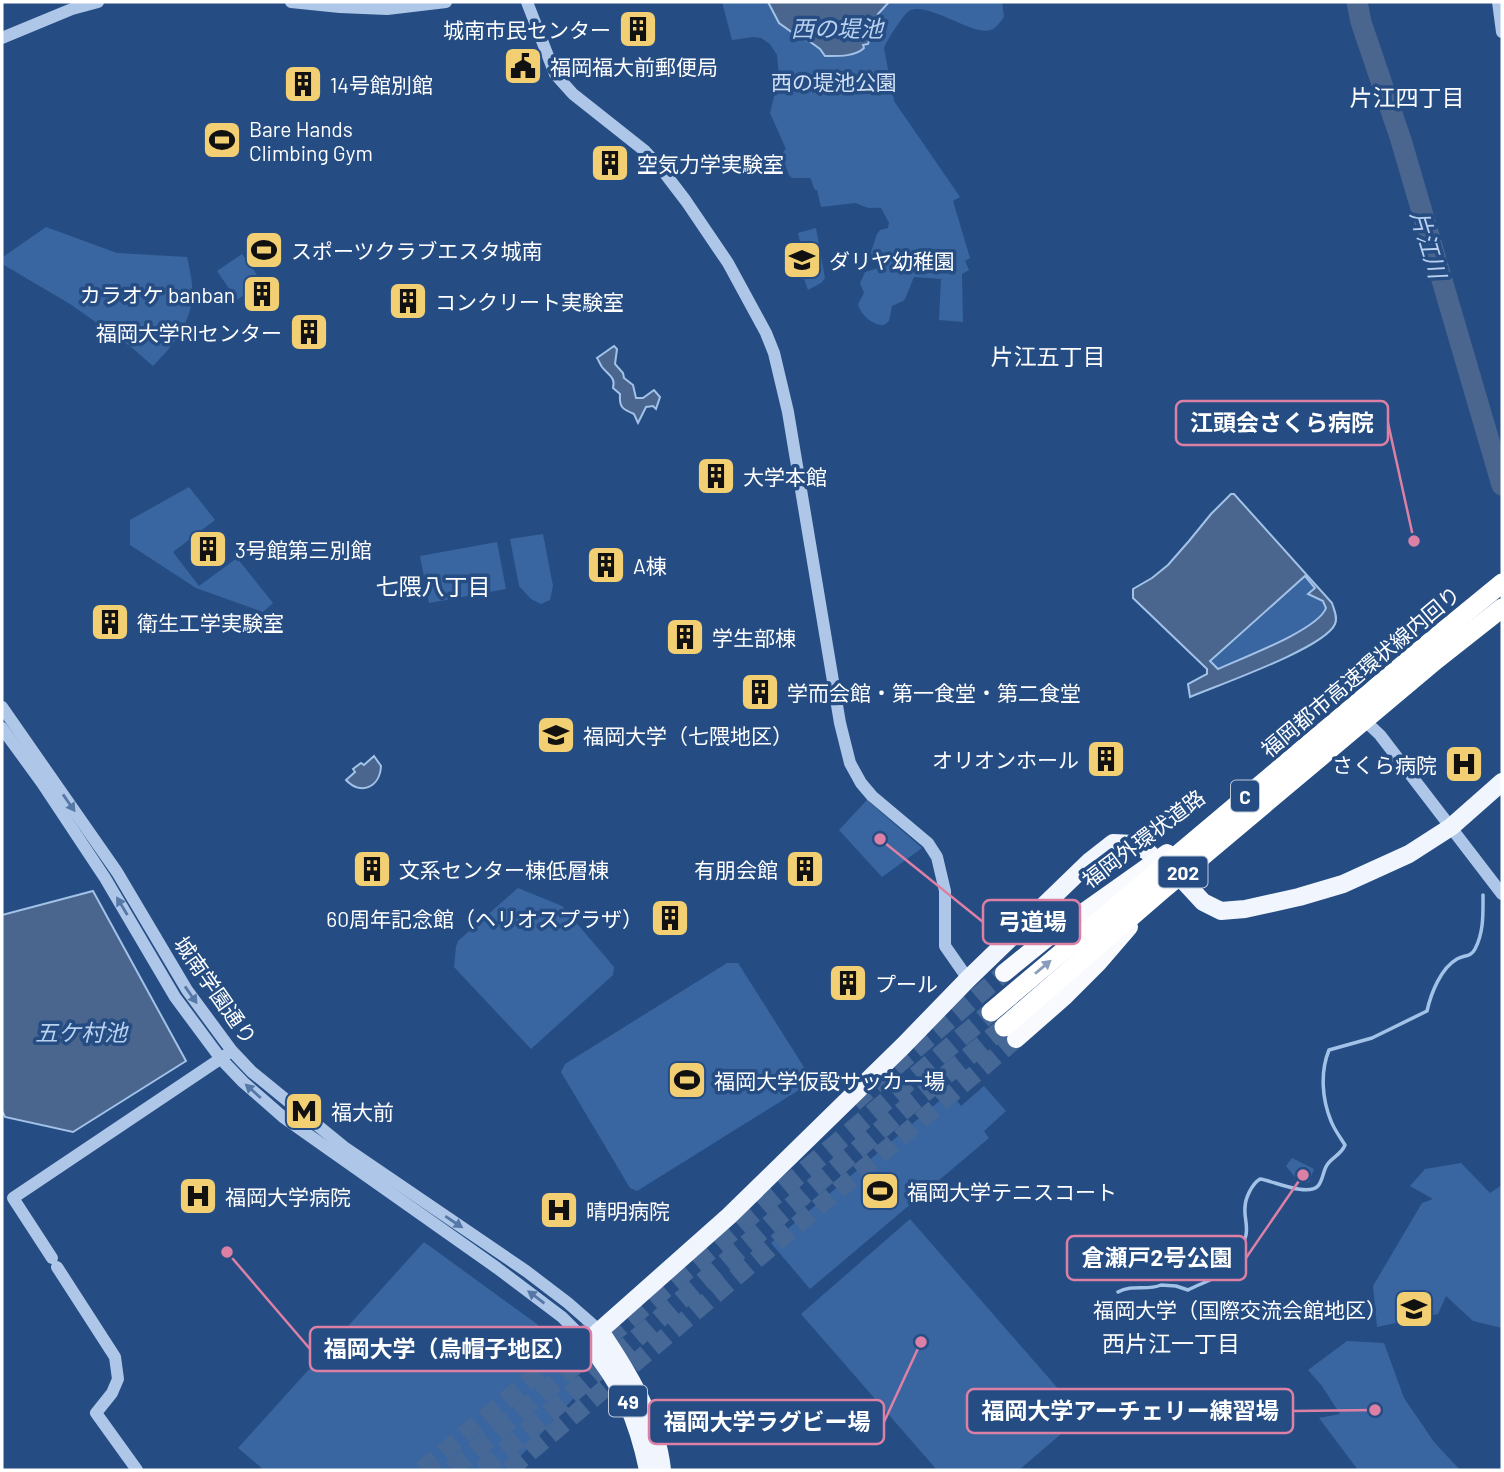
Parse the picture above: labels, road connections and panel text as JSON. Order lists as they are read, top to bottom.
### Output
{
  "streets": {
    "highway": [
      "福岡都市高速環状線内回り",
      "C",
      "福岡外環状道路",
      "202"
    ],
    "main road": ["49"],
    "street": ["城南学園通り"]
  },
  "crossings": [
    ["福岡都市高速環状線内回り", "C"],
    ["福岡都市高速環状線内回り", "202"],
    ["C", "202"],
    ["城南学園通り", "49"]
  ],
  "districts": [
    "片江四丁目",
    "片江五丁目",
    "七隈八丁目",
    "西片江一丁目"
  ],
  "water": ["西の堤池", "片江川", "五ケ村池"],
  "parks": ["西の堤池公園"],
  "places": {
    "building": [
      "城南市民センター",
      "14号館別館",
      "空気力学実験室",
      "カラオケ banban",
      "コンクリート実験室",
      "福岡大学RIセンター",
      "大学本館",
      "3号館第三別館",
      "A棟",
      "衛生工学実験室",
      "学生部棟",
      "学而会館・第一食堂・第二食堂",
      "オリオンホール",
      "文系センター棟低層棟",
      "有朋会館",
      "60周年記念館（ヘリオスプラザ）",
      "プール"
    ],
    "public building": ["福岡福大前郵便局"],
    "sports": [
      "Bare Hands Climbing Gym",
      "スポーツクラブエスタ城南",
      "福岡大学仮設サッカー場",
      "福岡大学テニスコート"
    ],
    "school or university": ["ダリヤ幼稚園", "福岡大学（七隈地区）", "福岡大学（国際交流会館地区）"],
    "other": [
      "江頭会さくら病院",
      "弓道場",
      "倉瀬戸2号公園",
      "福岡大学（烏帽子地区）",
      "福岡大学ラグビー場",
      "福岡大学アーチェリー練習場"
    ],
    "hospital": ["さくら病院", "福岡大学病院", "晴明病院"],
    "metro station": ["福大前"]
  }
}
